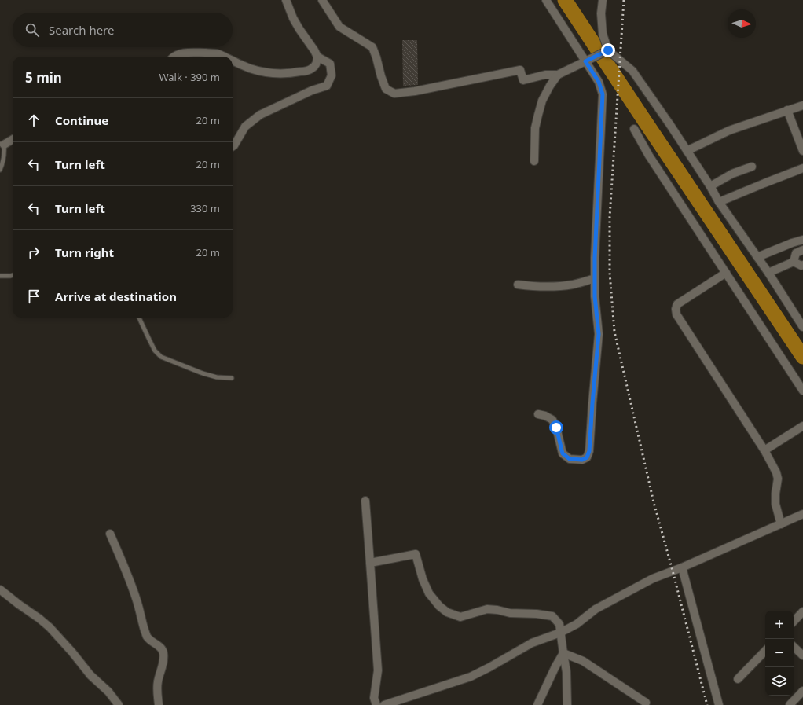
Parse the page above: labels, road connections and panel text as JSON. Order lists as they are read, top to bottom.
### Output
{
  "north": "right",
  "page": {
    "search": "Search here",
    "heading": ["5 min", "Walk · 390 m"],
    "list": [
      ["Continue", "20 m"],
      ["Turn left", "20 m"],
      ["Turn left", "330 m"],
      ["Turn right", "20 m"],
      "Arrive at destination"
    ],
    "map_buttons": ["+", "−"]
  }
}
